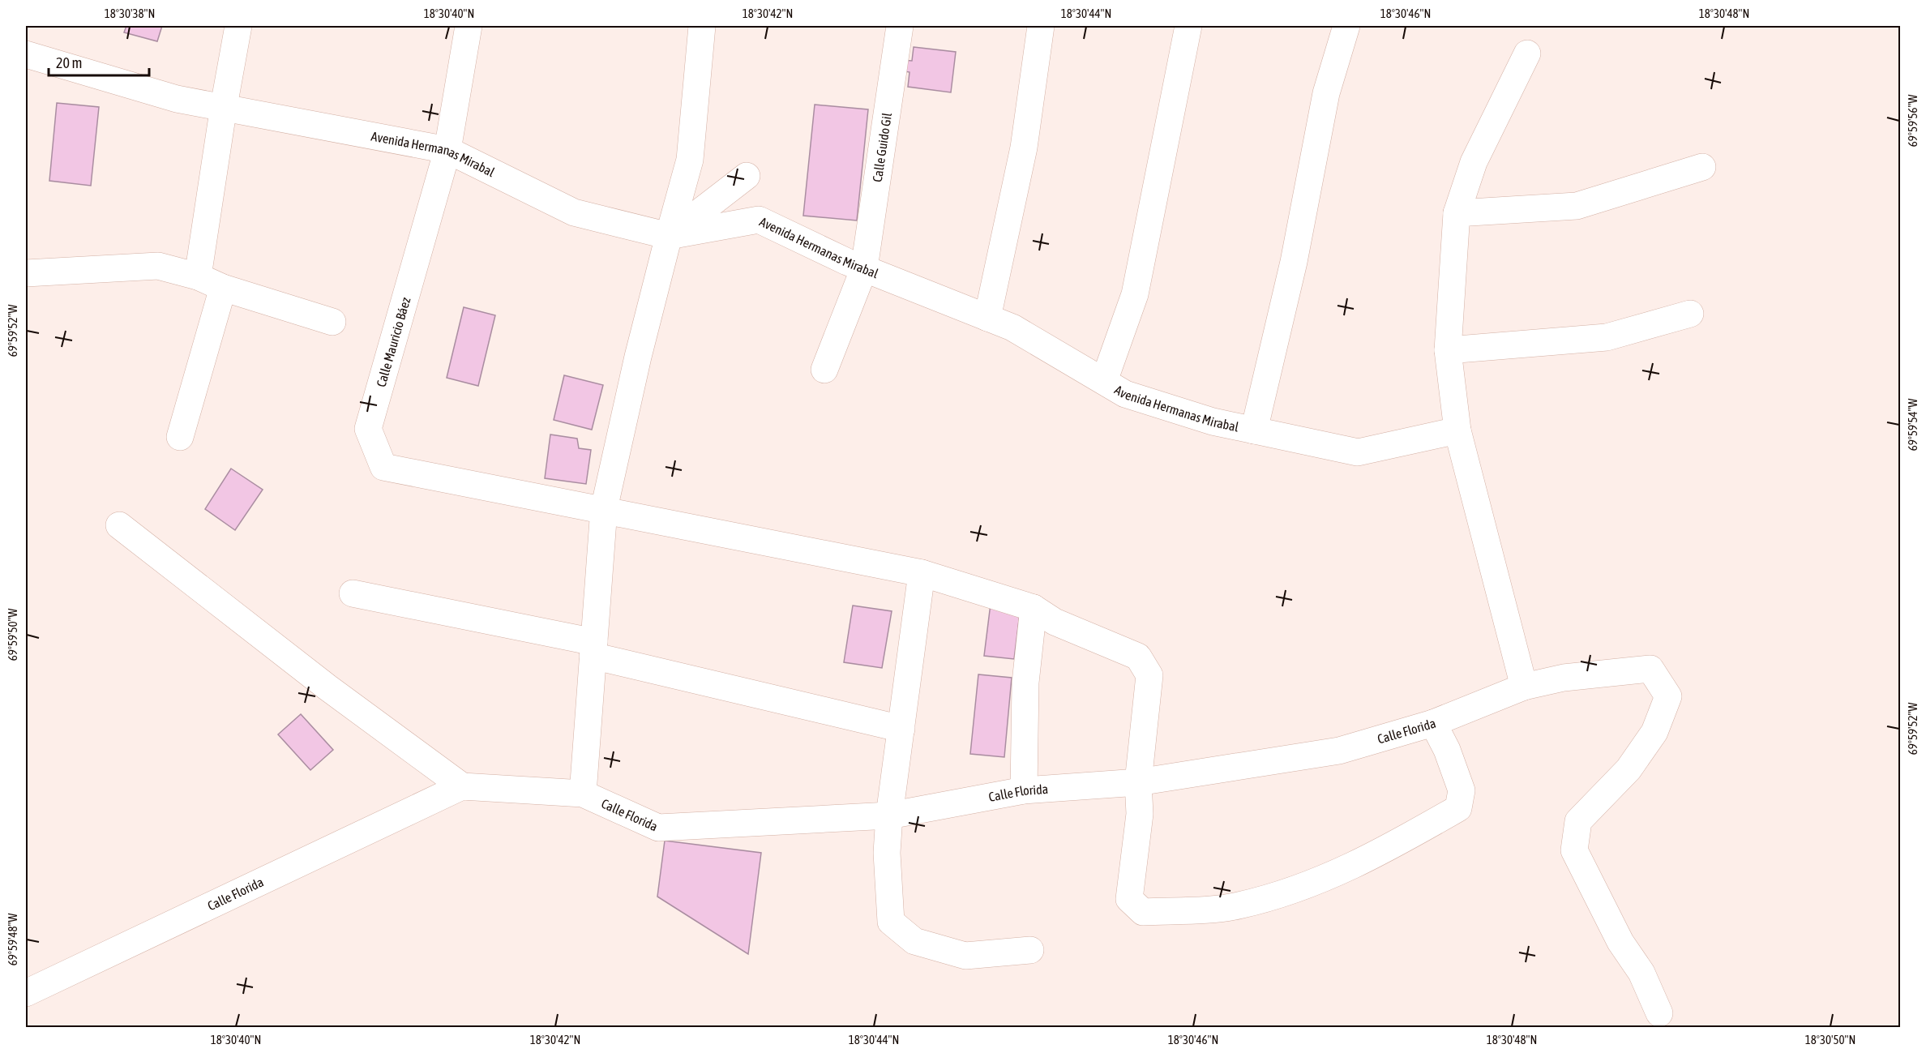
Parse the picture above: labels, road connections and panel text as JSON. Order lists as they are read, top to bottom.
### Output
{
  "streets": {
    "street": [
      "Calle Guido Gil",
      "Avenida Hermanas Mirabal",
      "Calle Mauricio Báez",
      "Calle Florida"
    ]
  },
  "crossings": [
    ["Calle Guido Gil", "Avenida Hermanas Mirabal"],
    ["Avenida Hermanas Mirabal", "Calle Mauricio Báez"]
  ],
  "scale_bar": "20 m",
  "coordinates": [
    "18°30'38\"N",
    "18°30'40\"N",
    "18°30'42\"N",
    "18°30'44\"N",
    "18°30'46\"N",
    "18°30'48\"N",
    "69°59'56\"W",
    "69°59'52\"W",
    "69°59'54\"W",
    "69°59'50\"W",
    "69°59'48\"W",
    "18°30'50\"N"
  ]
}
